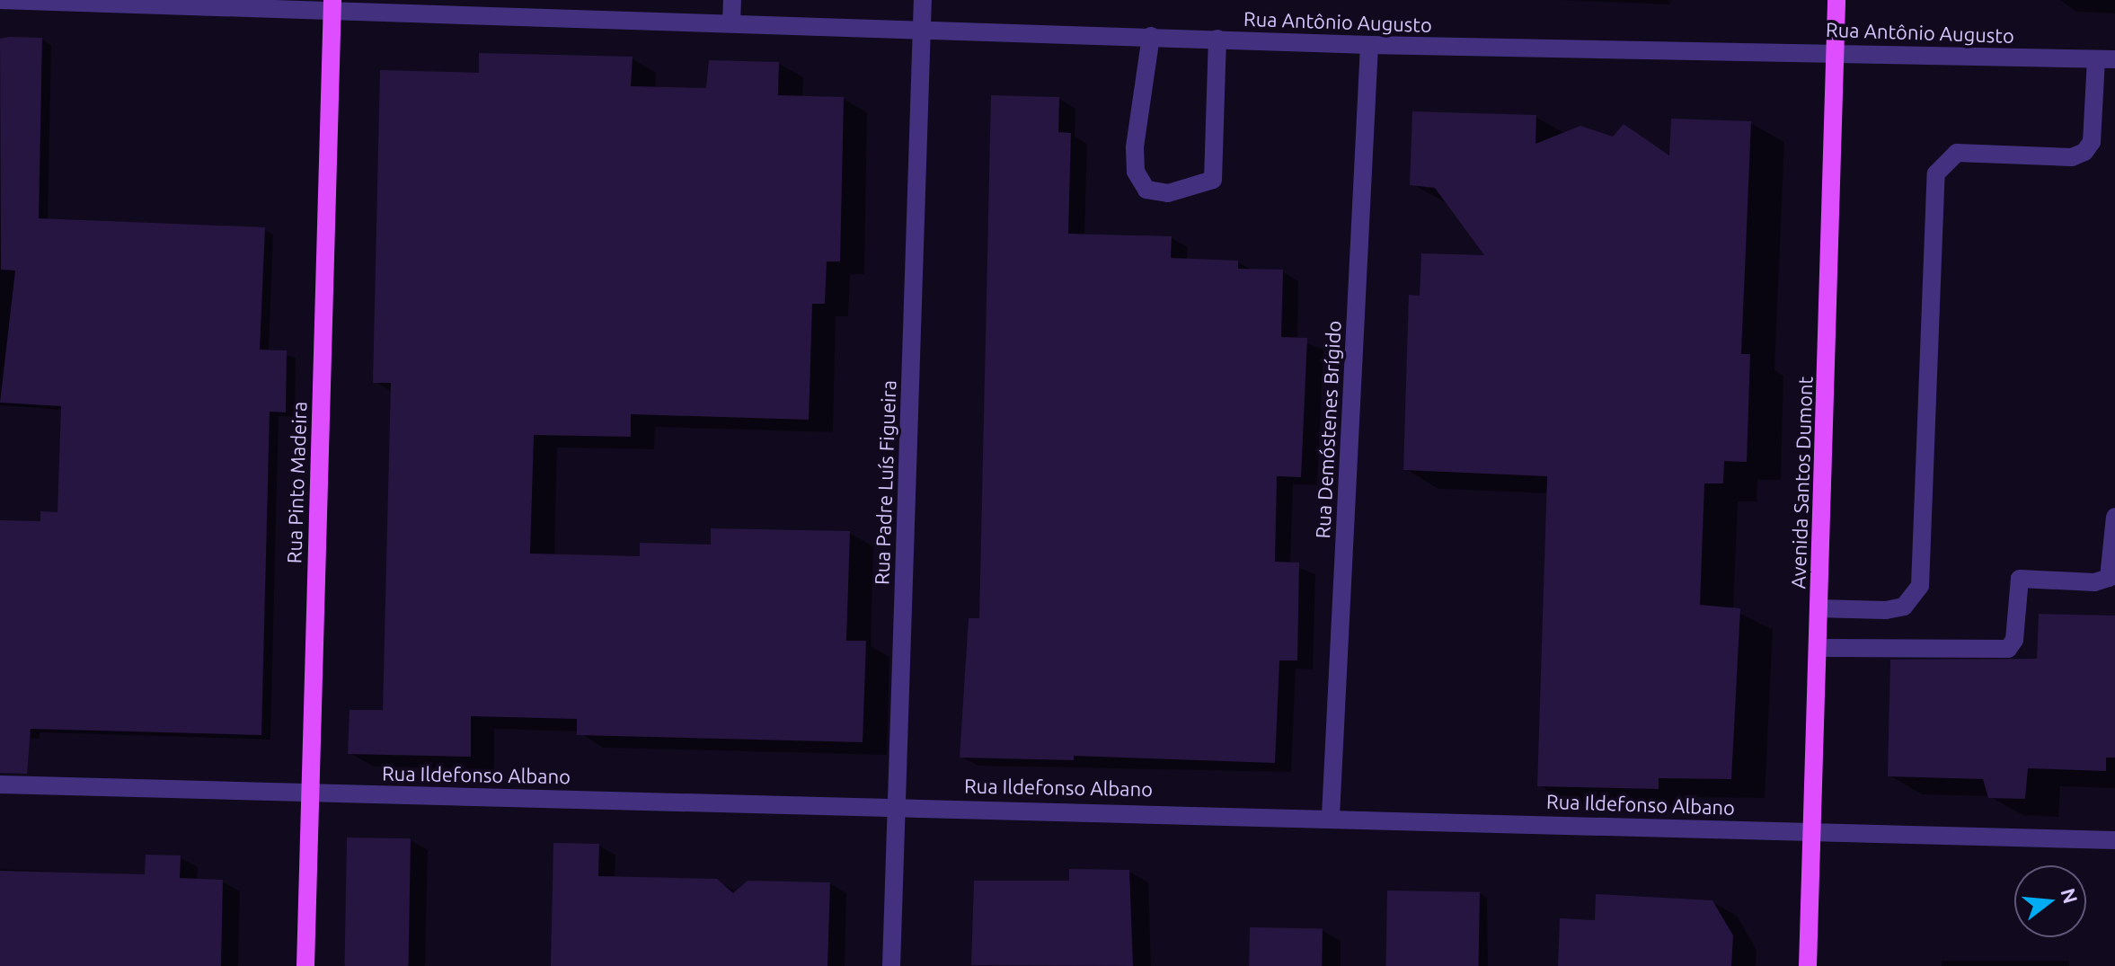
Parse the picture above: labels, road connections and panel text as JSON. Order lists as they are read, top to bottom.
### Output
{
  "streets": {
    "main road": ["Rua Pinto Madeira", "Avenida Santos Dumont"],
    "street": [
      "Rua Antônio Augusto",
      "Rua Demóstenes Brígido",
      "Rua Padre Luís Figueira",
      "Rua Ildefonso Albano"
    ]
  },
  "crossings": [
    ["Rua Antônio Augusto", "Rua Demóstenes Brígido"],
    ["Rua Antônio Augusto", "Rua Pinto Madeira"],
    ["Rua Antônio Augusto", "Rua Padre Luís Figueira"],
    ["Rua Antônio Augusto", "Avenida Santos Dumont"],
    ["Rua Demóstenes Brígido", "Rua Ildefonso Albano"],
    ["Rua Pinto Madeira", "Rua Ildefonso Albano"],
    ["Rua Padre Luís Figueira", "Rua Ildefonso Albano"],
    ["Avenida Santos Dumont", "Rua Ildefonso Albano"]
  ],
  "north": "right"
}
